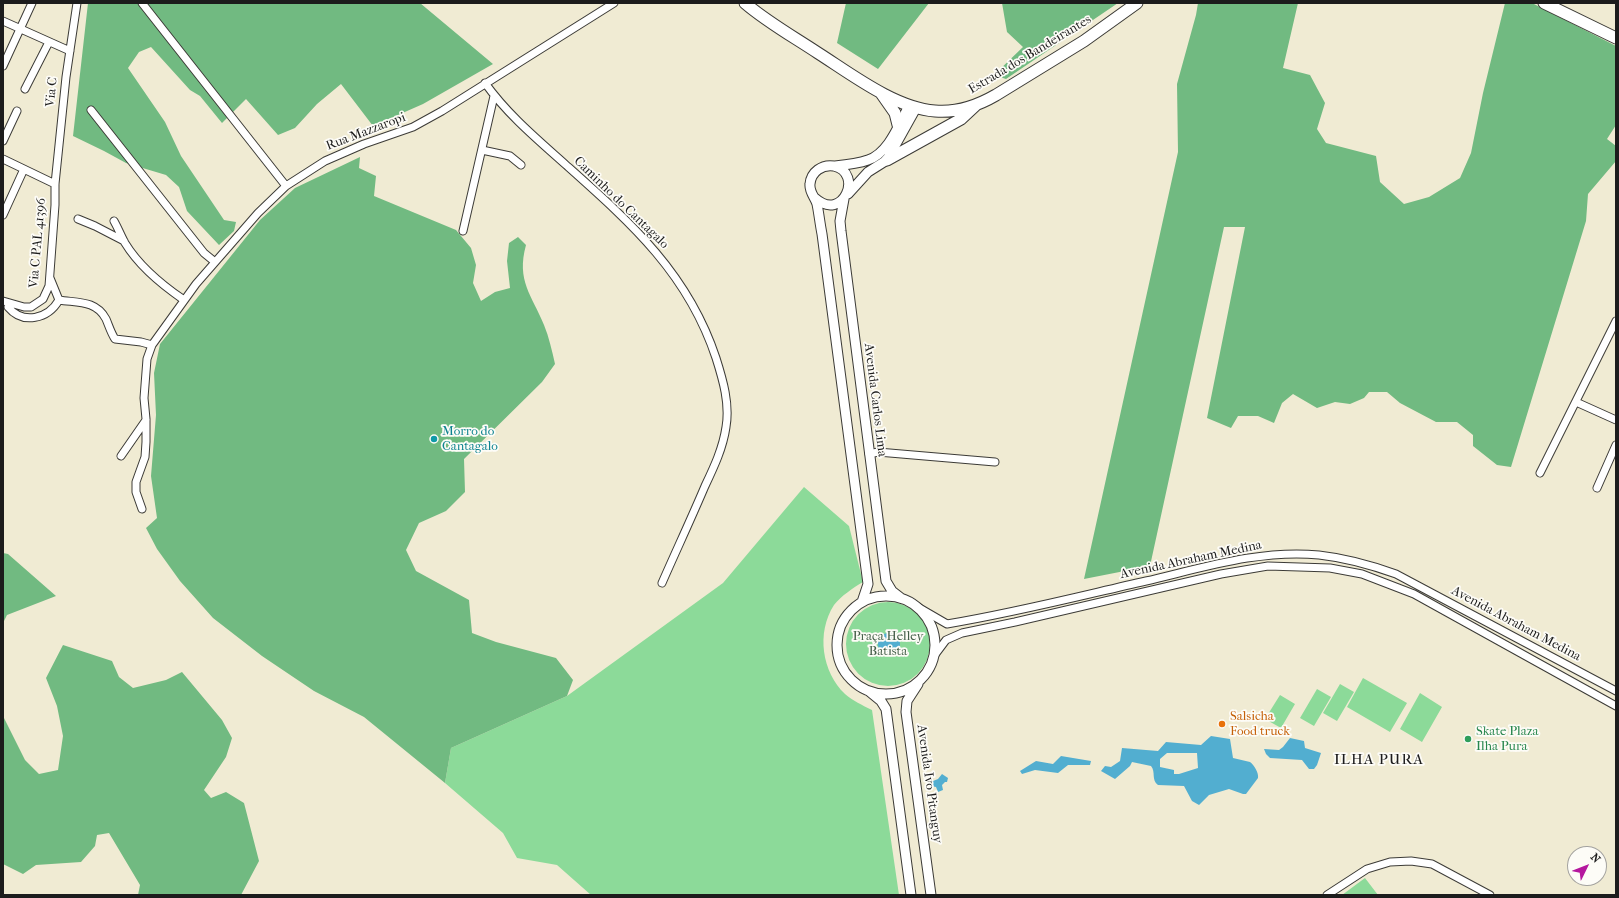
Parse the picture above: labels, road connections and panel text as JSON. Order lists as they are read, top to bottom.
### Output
{
  "streets": {
    "main road": ["Estrada dos Bandeirantes"],
    "street": [
      "Via C",
      "Rua Mazzaropi",
      "Caminho do Cantagalo",
      "Via C PAL 41396",
      "Avenida Carlos Lima",
      "Avenida Abraham Medina",
      "Avenida Ivo Pitanguy"
    ]
  },
  "crossings": [
    ["Via C", "Via C PAL 41396"],
    ["Rua Mazzaropi", "Caminho do Cantagalo"],
    ["Avenida Carlos Lima", "Avenida Abraham Medina"],
    ["Avenida Carlos Lima", "Avenida Ivo Pitanguy"],
    ["Avenida Abraham Medina", "Avenida Ivo Pitanguy"]
  ],
  "districts": ["ILHA PURA"],
  "parks": ["Praça Helley Batista"],
  "places": ["Morro do Cantagalo", "Salsicha Food truck", "Skate Plaza Ilha Pura"],
  "north": "top right"
}
